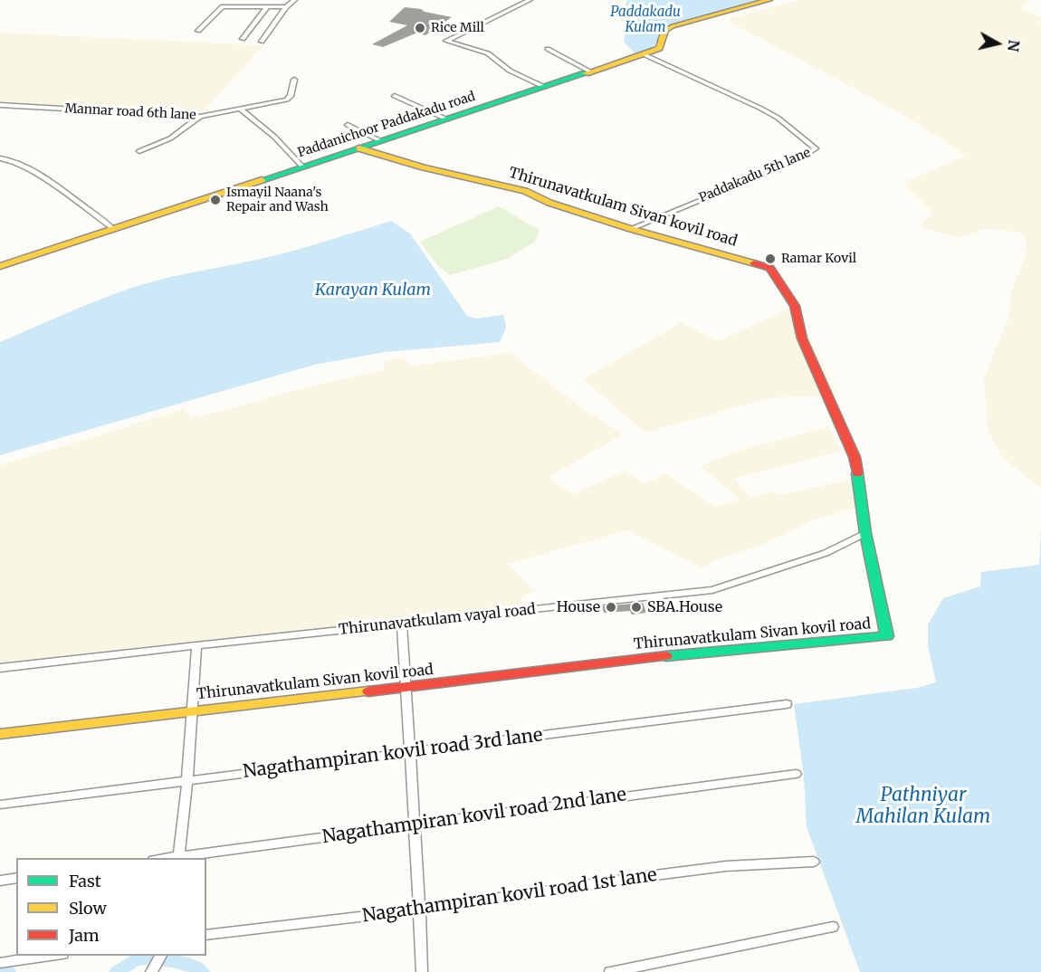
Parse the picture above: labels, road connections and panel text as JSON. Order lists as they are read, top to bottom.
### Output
{
  "streets": {
    "street": [
      "Mannar road 6th lane",
      "Paddanichoor Paddakadu road",
      "Paddakadu 5th lane",
      "Thirunavatkulam Sivan kovil road",
      "Thirunavatkulam vayal road",
      "Nagathampiran kovil road 3rd lane",
      "Nagathampiran kovil road 2nd lane",
      "Nagathampiran kovil road 1st lane"
    ]
  },
  "crossings": [
    ["Paddanichoor Paddakadu road", "Paddakadu 5th lane"],
    ["Paddanichoor Paddakadu road", "Thirunavatkulam Sivan kovil road"],
    ["Paddakadu 5th lane", "Thirunavatkulam Sivan kovil road"],
    ["Thirunavatkulam Sivan kovil road", "Thirunavatkulam vayal road"]
  ],
  "water": ["Paddakadu Kulam", "Karayan Kulam", "Pathniyar Mahilan Kulam"],
  "places": [
    "Rice Mill",
    "Ismayil Naana's Repair and Wash",
    "Ramar Kovil",
    "House",
    "SBA.House"
  ],
  "legend": ["Fast", "Slow", "Jam"],
  "north": "right"
}
